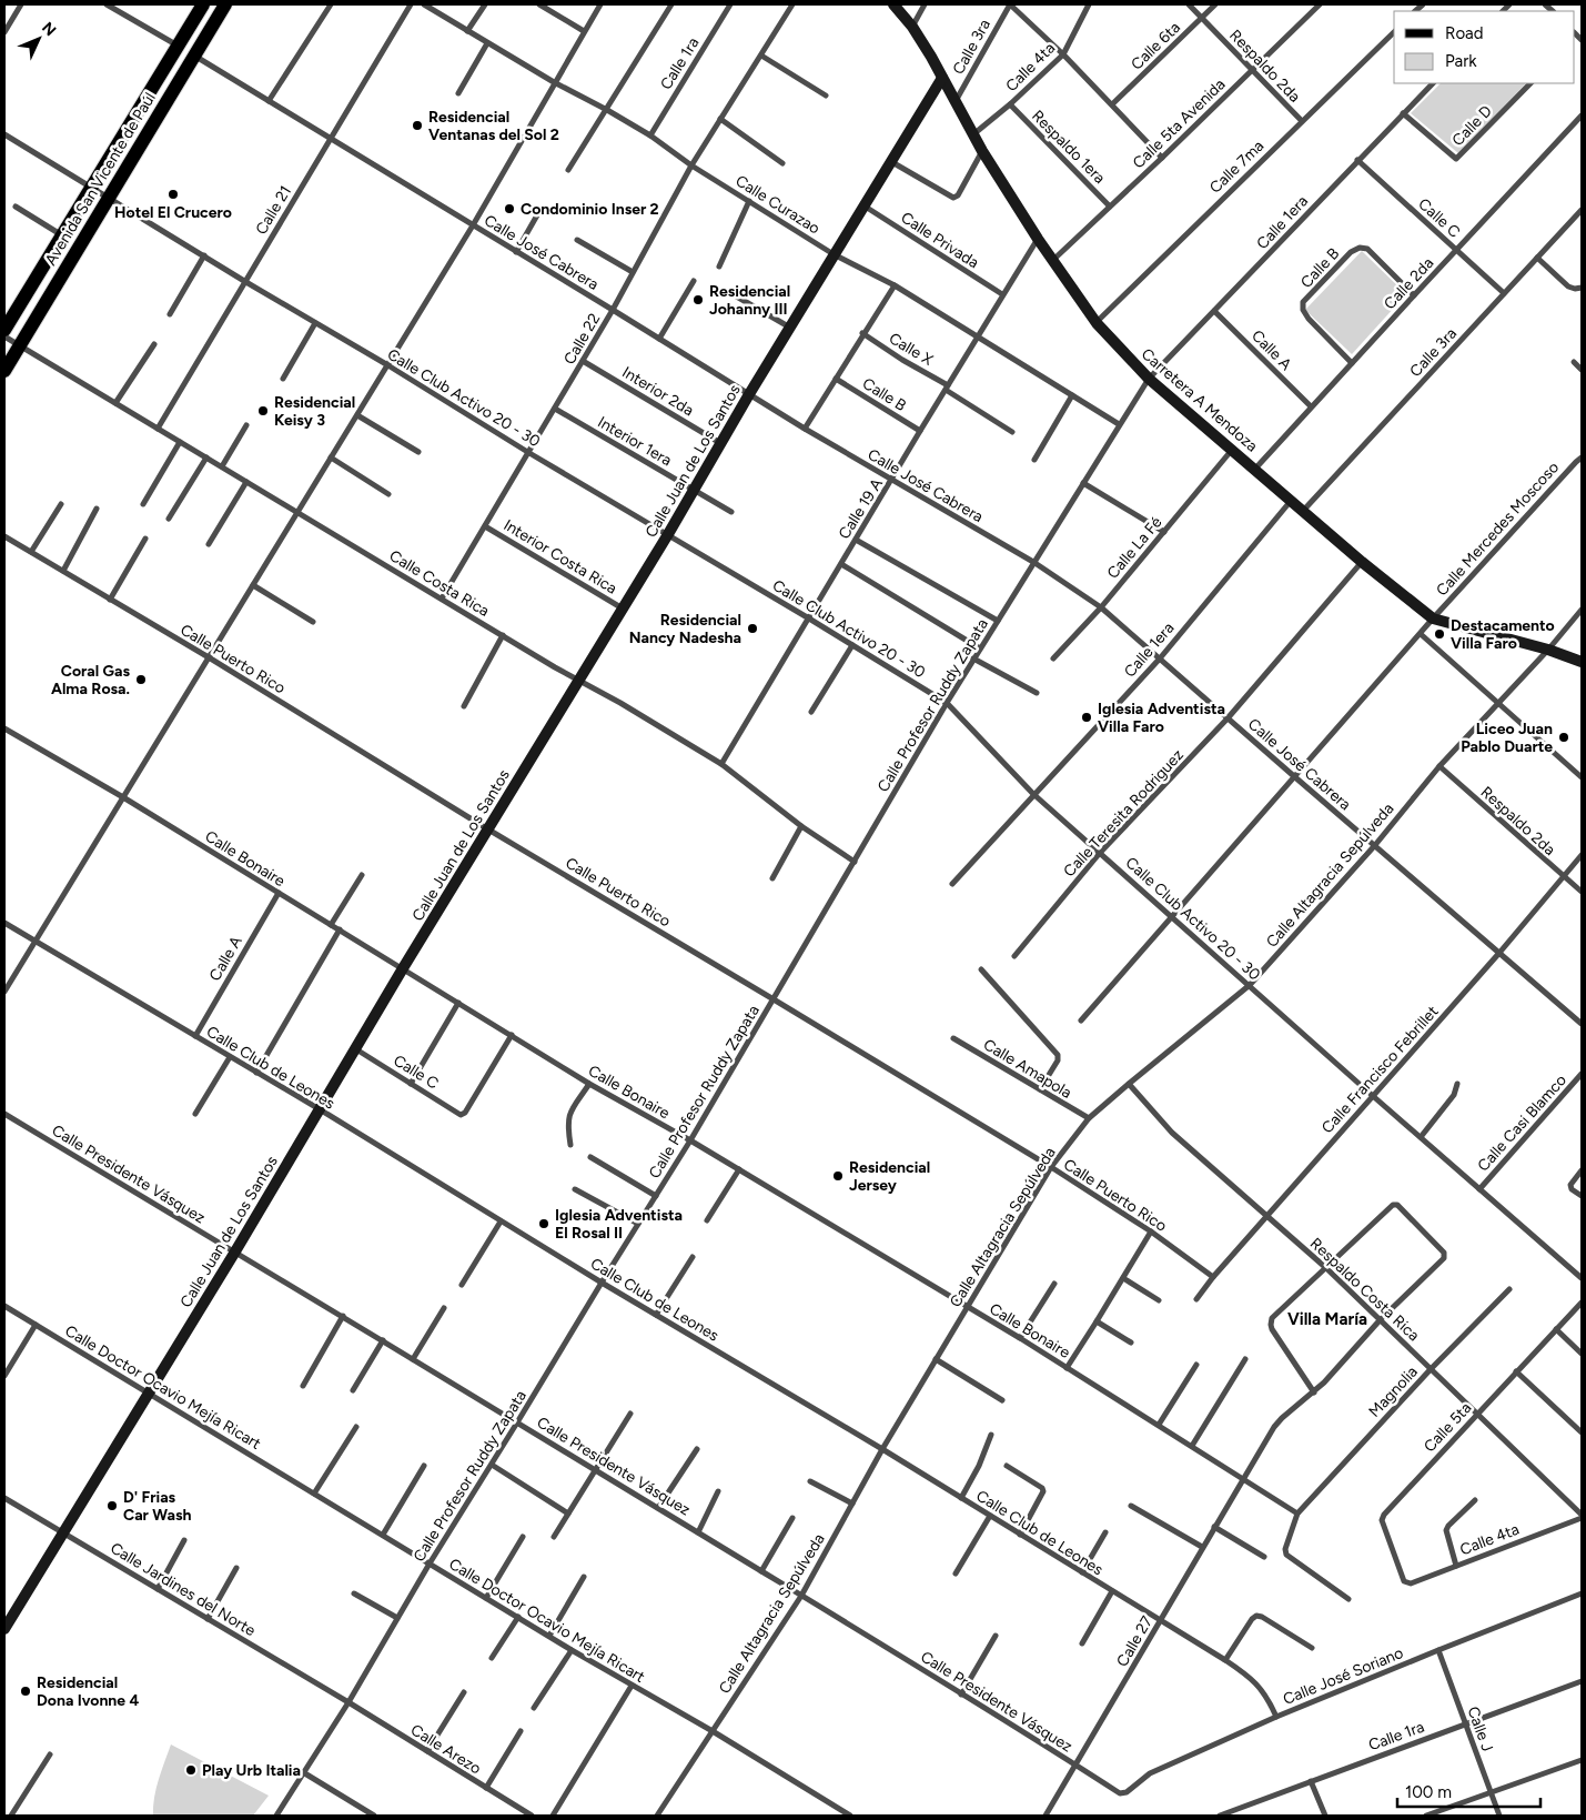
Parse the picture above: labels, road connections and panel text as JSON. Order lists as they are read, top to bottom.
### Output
{
  "streets": {
    "main road": ["Avenida San Vicente de Paúl"],
    "street": [
      "Calle 6ta",
      "Calle 3ra",
      "Calle 1ra",
      "Respaldo 2da",
      "Calle 4ta",
      "Calle 5ta Avenida",
      "Calle D",
      "Respaldo 1era",
      "Calle 7ma",
      "Calle Curazao",
      "Calle 21",
      "Calle C",
      "Calle 1era",
      "Calle Privada",
      "Calle José Cabrera",
      "Calle B",
      "Calle 2da",
      "Calle 22",
      "Calle X",
      "Calle A",
      "Interior 2da",
      "Calle Club Activo 20 - 30",
      "Carretera A Mendoza",
      "Interior 1era",
      "Calle Juan de Los Santos",
      "Calle 19 A",
      "Calle Mercedes Moscoso",
      "Calle La Fé",
      "Interior Costa Rica",
      "Calle Costa Rica",
      "Calle Puerto Rico",
      "Calle Profesor Ruddy Zapata",
      "Calle Teresita Rodriguez",
      "Calle Bonaire",
      "Calle Altagracia Sepúlveda",
      "Calle Club de Leones",
      "Calle Amapola",
      "Calle Francisco Febrillet",
      "Calle Casi Blamco",
      "Calle Presidente Vásquez",
      "Respaldo Costa Rica",
      "Calle Doctor Ocavio Mejía Ricart",
      "Magnolia",
      "Calle 5ta",
      "Calle Jardines del Norte",
      "Calle 27",
      "Calle José Soriano",
      "Calle J",
      "Calle Arezo"
    ]
  },
  "crossings": [
    ["Calle 6ta", "Respaldo 2da"],
    ["Calle 3ra", "Calle C"],
    ["Calle 3ra", "Carretera A Mendoza"],
    ["Calle 1ra", "Calle Curazao"],
    ["Calle 1ra", "Calle J"],
    ["Respaldo 2da", "Calle 5ta Avenida"],
    ["Respaldo 2da", "Calle 7ma"],
    ["Respaldo 2da", "Calle Altagracia Sepúlveda"],
    ["Respaldo 2da", "Calle Francisco Febrillet"],
    ["Calle 4ta", "Respaldo 1era"],
    ["Calle 4ta", "Carretera A Mendoza"],
    ["Calle 4ta", "Respaldo Costa Rica"],
    ["Calle 4ta", "Calle 5ta"],
    ["Calle 5ta Avenida", "Respaldo 1era"],
    ["Calle 5ta Avenida", "Carretera A Mendoza"],
    ["Calle D", "Calle 1era"],
    ["Calle 7ma", "Carretera A Mendoza"],
    ["Avenida San Vicente de Paúl", "Calle José Cabrera"],
    ["Avenida San Vicente de Paúl", "Calle Club Activo 20 - 30"],
    ["Avenida San Vicente de Paúl", "Calle Costa Rica"],
    ["Calle Curazao", "Calle 22"],
    ["Calle Curazao", "Calle Juan de Los Santos"],
    ["Calle Curazao", "Calle 19 A"],
    ["Calle Curazao", "Calle Profesor Ruddy Zapata"],
    ["Calle 21", "Calle José Cabrera"],
    ["Calle 21", "Calle Club Activo 20 - 30"],
    ["Calle 21", "Calle Costa Rica"],
    ["Calle C", "Calle 1era"],
    ["Calle C", "Calle 2da"],
    ["Calle C", "Calle Juan de Los Santos"],
    ["Calle C", "Calle Bonaire"],
    ["Calle 1era", "Calle José Cabrera"],
    ["Calle 1era", "Calle A"],
    ["Calle 1era", "Calle Club Activo 20 - 30"],
    ["Calle 1era", "Carretera A Mendoza"],
    ["Calle 1era", "Calle Profesor Ruddy Zapata"],
    ["Calle Privada", "Calle Juan de Los Santos"],
    ["Calle Privada", "Calle 19 A"],
    ["Calle José Cabrera", "Calle 22"],
    ["Calle José Cabrera", "Calle Juan de Los Santos"],
    ["Calle José Cabrera", "Calle 19 A"],
    ["Calle José Cabrera", "Calle Mercedes Moscoso"],
    ["Calle José Cabrera", "Calle La Fé"],
    ["Calle José Cabrera", "Calle Profesor Ruddy Zapata"],
    ["Calle José Cabrera", "Calle Teresita Rodriguez"],
    ["Calle José Cabrera", "Calle Altagracia Sepúlveda"],
    ["Calle José Cabrera", "Calle Francisco Febrillet"],
    ["Calle B", "Calle 2da"],
    ["Calle B", "Calle 19 A"],
    ["Calle 2da", "Calle A"],
    ["Calle 2da", "Carretera A Mendoza"],
    ["Calle 22", "Interior 2da"],
    ["Calle 22", "Calle Club Activo 20 - 30"],
    ["Calle 22", "Interior 1era"],
    ["Calle 22", "Interior Costa Rica"],
    ["Calle 22", "Calle Costa Rica"],
    ["Calle X", "Calle 19 A"],
    ["Calle A", "Calle Bonaire"],
    ["Calle A", "Calle Club de Leones"],
    ["Interior 2da", "Calle Juan de Los Santos"],
    ["Calle Club Activo 20 - 30", "Calle Juan de Los Santos"],
    ["Calle Club Activo 20 - 30", "Calle 19 A"],
    ["Calle Club Activo 20 - 30", "Calle Mercedes Moscoso"],
    ["Calle Club Activo 20 - 30", "Calle Profesor Ruddy Zapata"],
    ["Calle Club Activo 20 - 30", "Calle Teresita Rodriguez"],
    ["Calle Club Activo 20 - 30", "Calle Altagracia Sepúlveda"],
    ["Calle Club Activo 20 - 30", "Calle Francisco Febrillet"],
    ["Calle Club Activo 20 - 30", "Calle Casi Blamco"],
    ["Carretera A Mendoza", "Calle Juan de Los Santos"],
    ["Carretera A Mendoza", "Calle 19 A"],
    ["Carretera A Mendoza", "Calle Mercedes Moscoso"],
    ["Carretera A Mendoza", "Calle La Fé"],
    ["Carretera A Mendoza", "Calle Profesor Ruddy Zapata"],
    ["Carretera A Mendoza", "Calle Teresita Rodriguez"],
    ["Carretera A Mendoza", "Calle Altagracia Sepúlveda"],
    ["Interior 1era", "Calle Juan de Los Santos"],
    ["Calle Juan de Los Santos", "Interior Costa Rica"],
    ["Calle Juan de Los Santos", "Calle Costa Rica"],
    ["Calle Juan de Los Santos", "Calle Puerto Rico"],
    ["Calle Juan de Los Santos", "Calle Bonaire"],
    ["Calle Juan de Los Santos", "Calle Club de Leones"],
    ["Calle Juan de Los Santos", "Calle Presidente Vásquez"],
    ["Calle Juan de Los Santos", "Calle Doctor Ocavio Mejía Ricart"],
    ["Calle Juan de Los Santos", "Calle Jardines del Norte"],
    ["Calle 19 A", "Calle Costa Rica"],
    ["Calle Costa Rica", "Calle Profesor Ruddy Zapata"],
    ["Calle Puerto Rico", "Calle Profesor Ruddy Zapata"],
    ["Calle Puerto Rico", "Calle Altagracia Sepúlveda"],
    ["Calle Puerto Rico", "Calle Francisco Febrillet"],
    ["Calle Profesor Ruddy Zapata", "Calle Bonaire"],
    ["Calle Profesor Ruddy Zapata", "Calle Club de Leones"],
    ["Calle Profesor Ruddy Zapata", "Calle Presidente Vásquez"],
    ["Calle Profesor Ruddy Zapata", "Calle Doctor Ocavio Mejía Ricart"],
    ["Calle Profesor Ruddy Zapata", "Calle Jardines del Norte"],
    ["Calle Profesor Ruddy Zapata", "Calle Arezo"],
    ["Calle Bonaire", "Calle Altagracia Sepúlveda"],
    ["Calle Bonaire", "Magnolia"],
    ["Calle Bonaire", "Calle 27"],
    ["Calle Altagracia Sepúlveda", "Calle Club de Leones"],
    ["Calle Altagracia Sepúlveda", "Calle Amapola"],
    ["Calle Altagracia Sepúlveda", "Calle Presidente Vásquez"],
    ["Calle Altagracia Sepúlveda", "Respaldo Costa Rica"],
    ["Calle Altagracia Sepúlveda", "Calle Doctor Ocavio Mejía Ricart"],
    ["Calle Club de Leones", "Calle 27"],
    ["Calle Club de Leones", "Calle José Soriano"],
    ["Calle Francisco Febrillet", "Respaldo Costa Rica"],
    ["Calle Presidente Vásquez", "Calle 27"],
    ["Calle Presidente Vásquez", "Calle José Soriano"],
    ["Respaldo Costa Rica", "Magnolia"],
    ["Respaldo Costa Rica", "Calle 5ta"],
    ["Respaldo Costa Rica", "Calle 27"],
    ["Calle Jardines del Norte", "Calle Arezo"],
    ["Calle José Soriano", "Calle J"]
  ],
  "districts": ["Villa María"],
  "places": [
    "Residencial Ventanas del Sol 2",
    "Hotel El Crucero",
    "Condominio Inser 2",
    "Residencial Johanny III",
    "Residencial Keisy 3",
    "Residencial Nancy Nadesha",
    "Destacamento Villa Faro",
    "Coral Gas Alma Rosa.",
    "Iglesia Adventista Villa Faro",
    "Liceo Juan Pablo Duarte",
    "Residencial Jersey",
    "Iglesia Adventista El Rosal II",
    "D' Frias Car Wash",
    "Residencial Dona Ivonne 4",
    "Play Urb Italia"
  ],
  "legend": ["Road", "Park"],
  "scale_bar": "100 m",
  "north": "top right"
}
